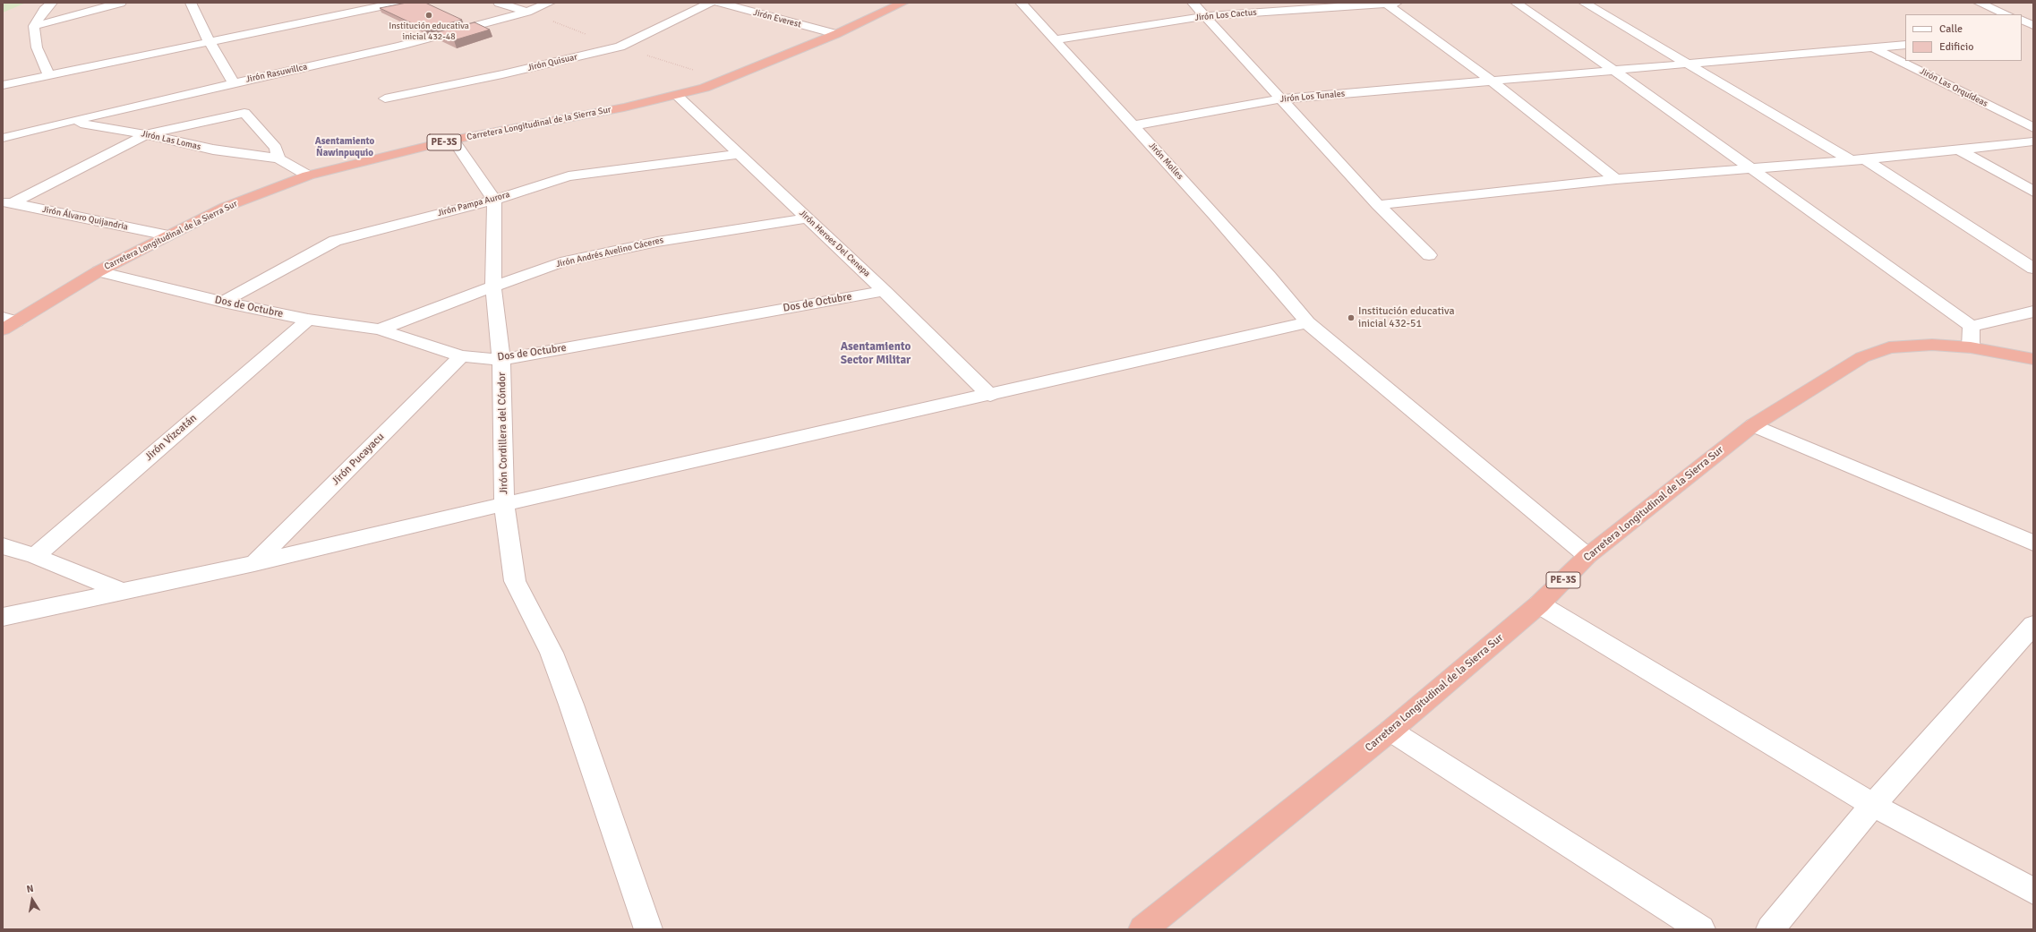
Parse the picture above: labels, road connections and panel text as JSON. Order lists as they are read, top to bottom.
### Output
{
  "streets": {
    "highway": ["Carretera Longitudinal de la Sierra Sur", "PE-3S"],
    "street": [
      "Jirón Los Cactus",
      "Jirón Everest",
      "Jirón Quisuar",
      "Jirón Rasuwillca",
      "Jirón Las Orquídeas",
      "Jirón Los Tunales",
      "Jirón Las Lomas",
      "Jirón Molles",
      "Jirón Pampa Aurora",
      "Jirón Álvaro Quijandria",
      "Jirón Heroes Del Cenepa",
      "Jirón Andrés Avelino Cáceres",
      "Dos de Octubre",
      "Jirón Cordillera del Cóndor",
      "Jirón Vizcatán",
      "Jirón Pucayacu"
    ]
  },
  "crossings": [
    ["Jirón Los Cactus", "Jirón Molles"],
    ["Jirón Everest", "Carretera Longitudinal de la Sierra Sur"],
    ["Jirón Rasuwillca", "Jirón Las Lomas"],
    ["Jirón Las Orquídeas", "Jirón Los Tunales"],
    ["Jirón Los Tunales", "Jirón Molles"],
    ["Carretera Longitudinal de la Sierra Sur", "Jirón Molles"],
    ["Carretera Longitudinal de la Sierra Sur", "Jirón Álvaro Quijandria"],
    ["Carretera Longitudinal de la Sierra Sur", "Jirón Heroes Del Cenepa"],
    ["Carretera Longitudinal de la Sierra Sur", "Dos de Octubre"],
    ["Jirón Pampa Aurora", "Jirón Heroes Del Cenepa"],
    ["Jirón Pampa Aurora", "Dos de Octubre"],
    ["Jirón Pampa Aurora", "Jirón Cordillera del Cóndor"],
    ["Jirón Heroes Del Cenepa", "Jirón Andrés Avelino Cáceres"],
    ["Jirón Heroes Del Cenepa", "Dos de Octubre"],
    ["Jirón Andrés Avelino Cáceres", "Dos de Octubre"],
    ["Jirón Andrés Avelino Cáceres", "Jirón Cordillera del Cóndor"],
    ["Dos de Octubre", "Jirón Cordillera del Cóndor"],
    ["Dos de Octubre", "Jirón Vizcatán"],
    ["Dos de Octubre", "Jirón Pucayacu"]
  ],
  "districts": ["Asentamiento Ñawinpuquio", "Asentamiento Sector Militar"],
  "places": ["Institución educativa inicial 432-48", "Institución educativa inicial 432-51"],
  "legend": ["Calle", "Edificio"],
  "north": "top"
}
